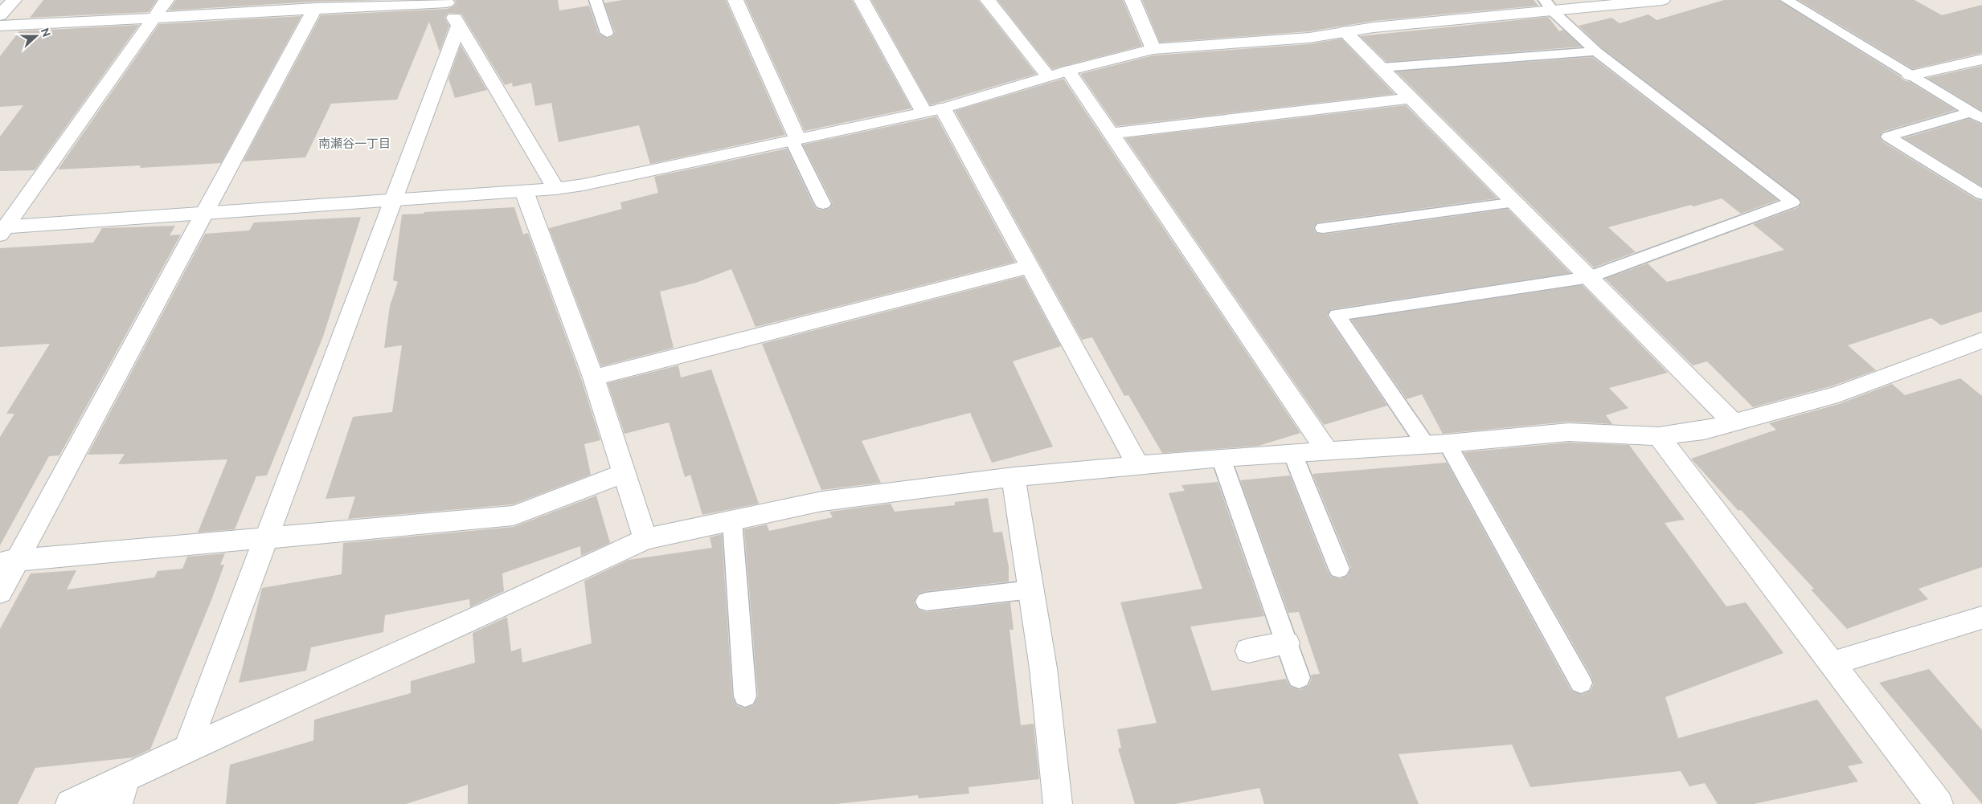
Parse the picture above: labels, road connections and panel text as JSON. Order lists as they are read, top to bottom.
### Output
{
  "districts": ["南瀬谷一丁目"],
  "north": "right"
}
